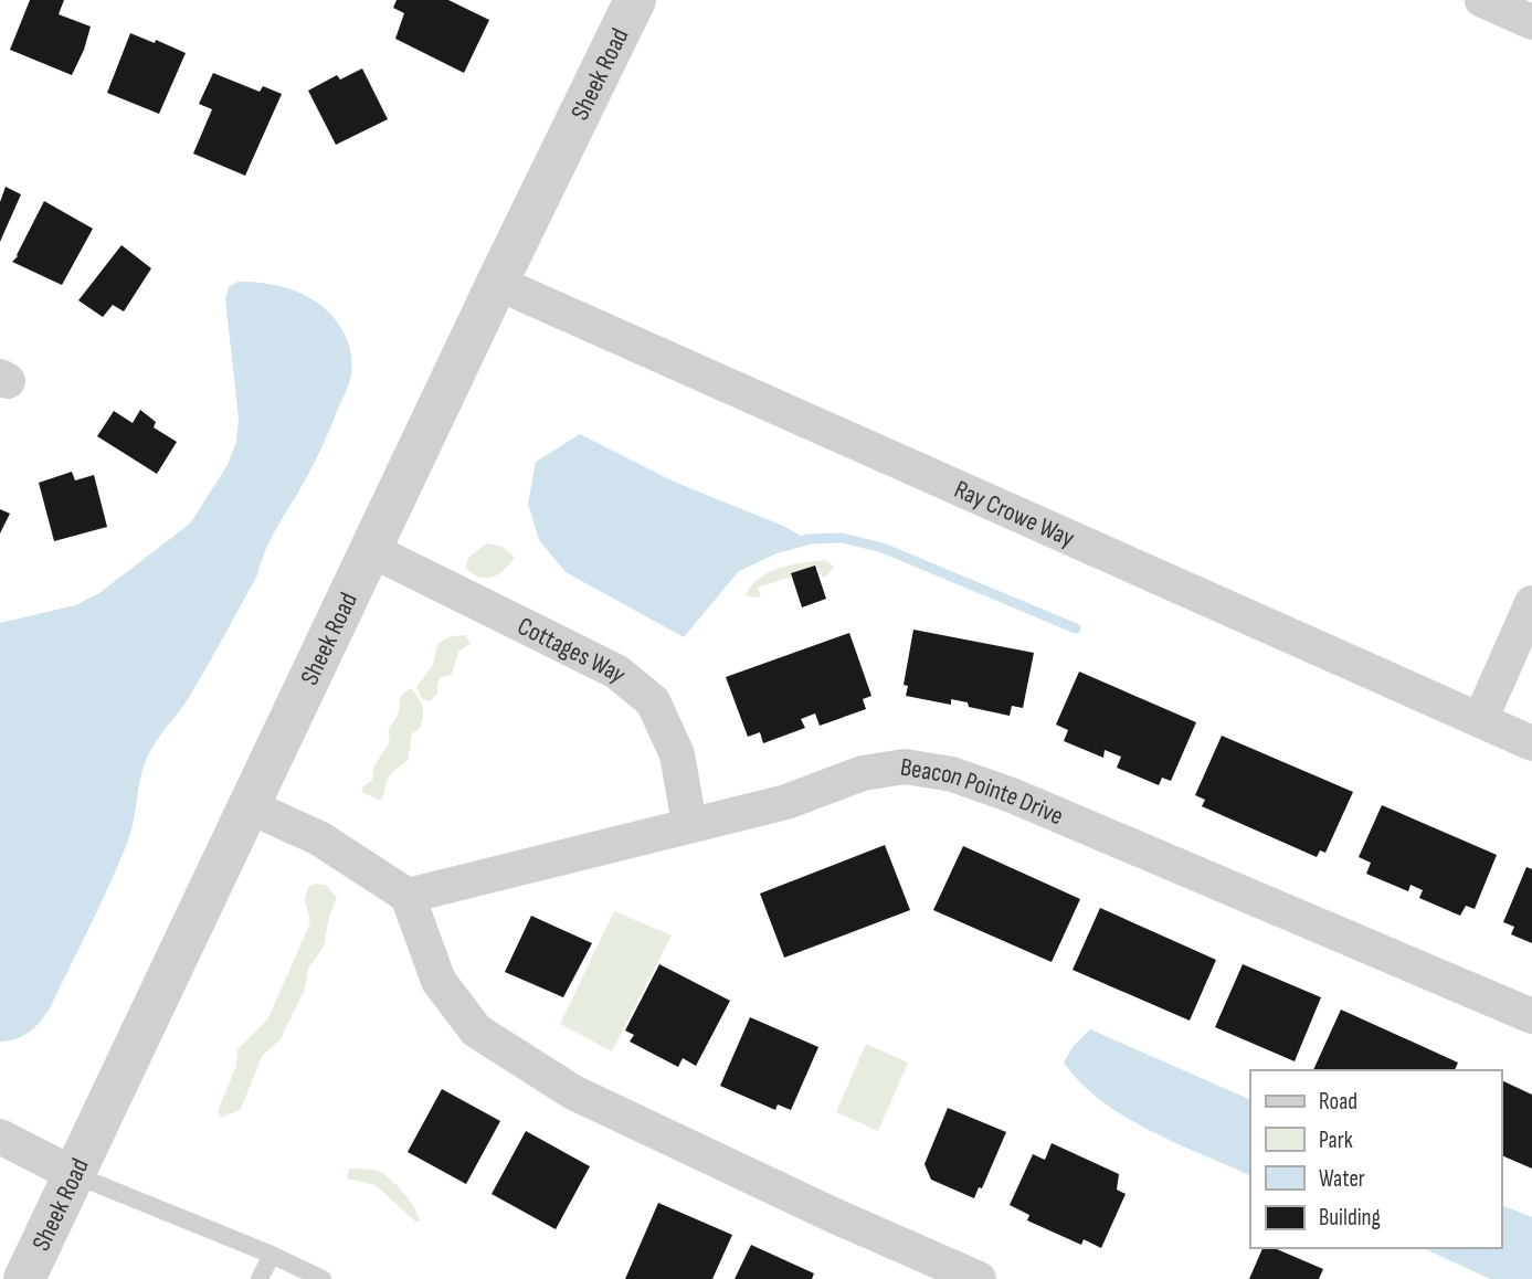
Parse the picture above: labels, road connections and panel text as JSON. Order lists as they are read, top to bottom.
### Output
{
  "streets": {
    "street": [
      "Sheek Road",
      "Ray Crowe Way",
      "Cottages Way",
      "Beacon Pointe Drive"
    ]
  },
  "crossings": [
    ["Sheek Road", "Ray Crowe Way"],
    ["Sheek Road", "Cottages Way"],
    ["Cottages Way", "Beacon Pointe Drive"]
  ],
  "legend": [
    "Road",
    "Park",
    "Water",
    "Building"
  ]
}
